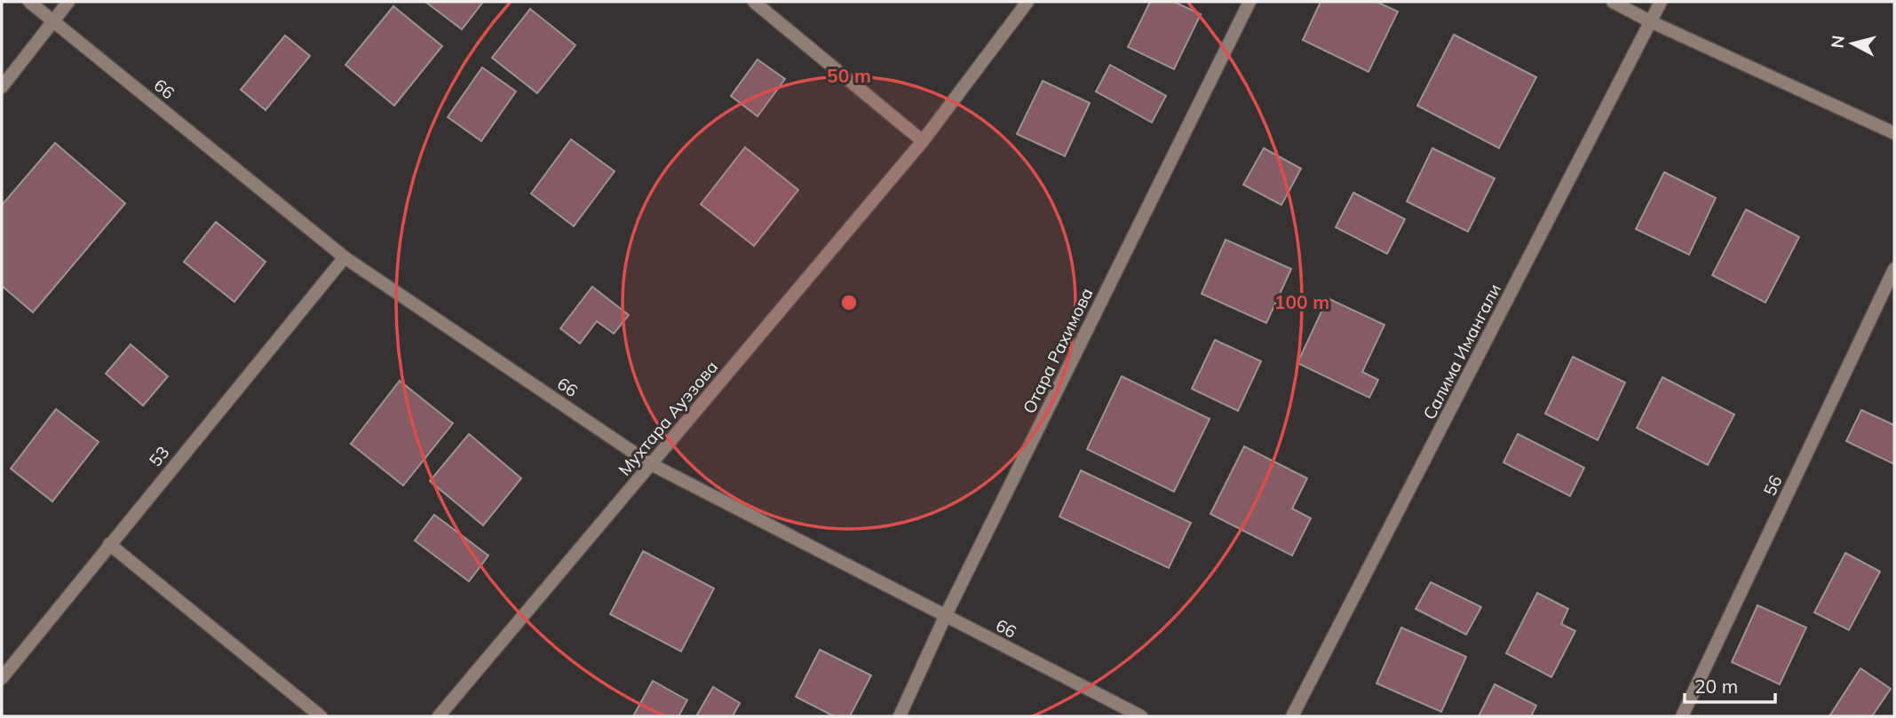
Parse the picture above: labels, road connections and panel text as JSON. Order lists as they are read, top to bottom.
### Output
{
  "streets": {
    "street": [
      "66",
      "Отара Рахимова",
      "Салима Имангали",
      "Мухтара Ауэзова",
      "53",
      "56"
    ]
  },
  "crossings": [
    ["66", "Отара Рахимова"],
    ["66", "Мухтара Ауэзова"],
    ["66", "53"]
  ],
  "scale_bar": "20 m",
  "north": "left",
  "rings": ["50 m", "100 m"]
}
